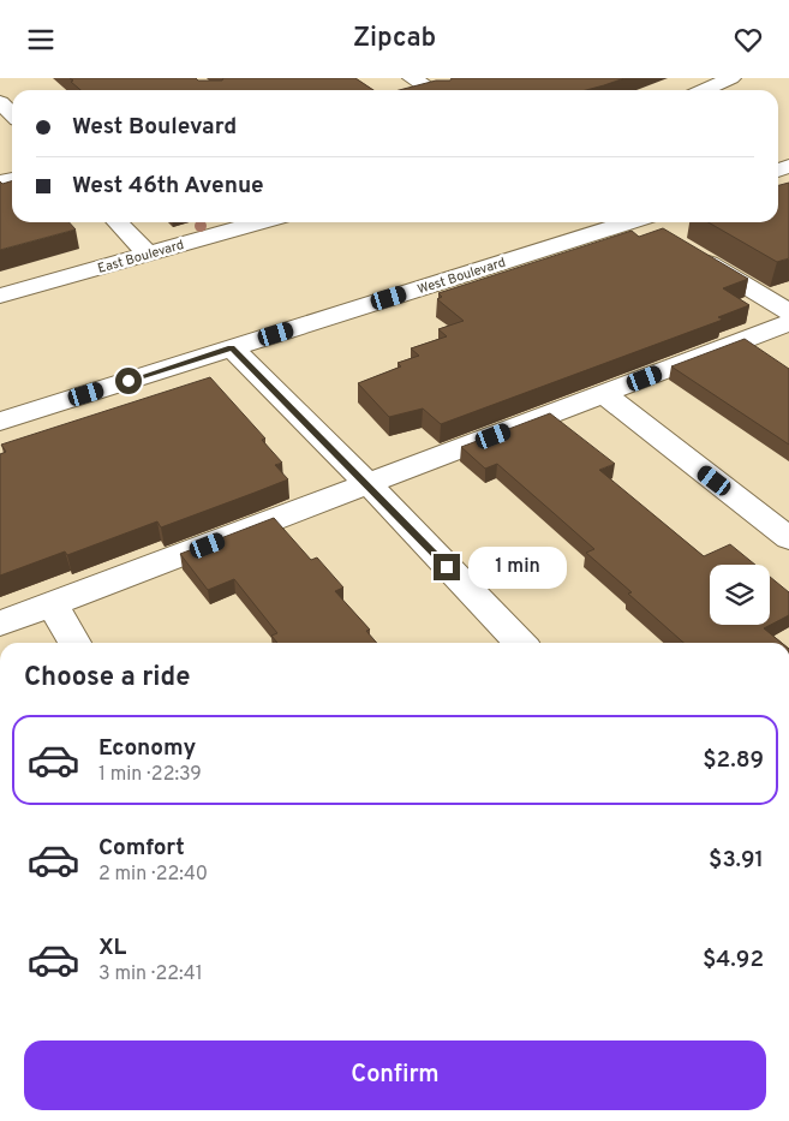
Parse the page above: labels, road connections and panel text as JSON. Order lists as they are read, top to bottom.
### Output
{
  "streets": {
    "street": ["East Boulevard", "West Boulevard"]
  },
  "page": {
    "header": "Zipcab",
    "banner": ["West Boulevard", "West 46th Avenue"],
    "bubble": "1 min",
    "heading": "Choose a ride",
    "list": [
      {
        "name": "Economy",
        "note": "1 min · 22:39",
        "value": "$2.89"
      },
      {
        "name": "Comfort",
        "note": "2 min · 22:40",
        "value": "$3.91"
      },
      {
        "name": "XL",
        "note": "3 min · 22:41",
        "value": "$4.92"
      }
    ],
    "buttons": "Confirm"
  }
}
